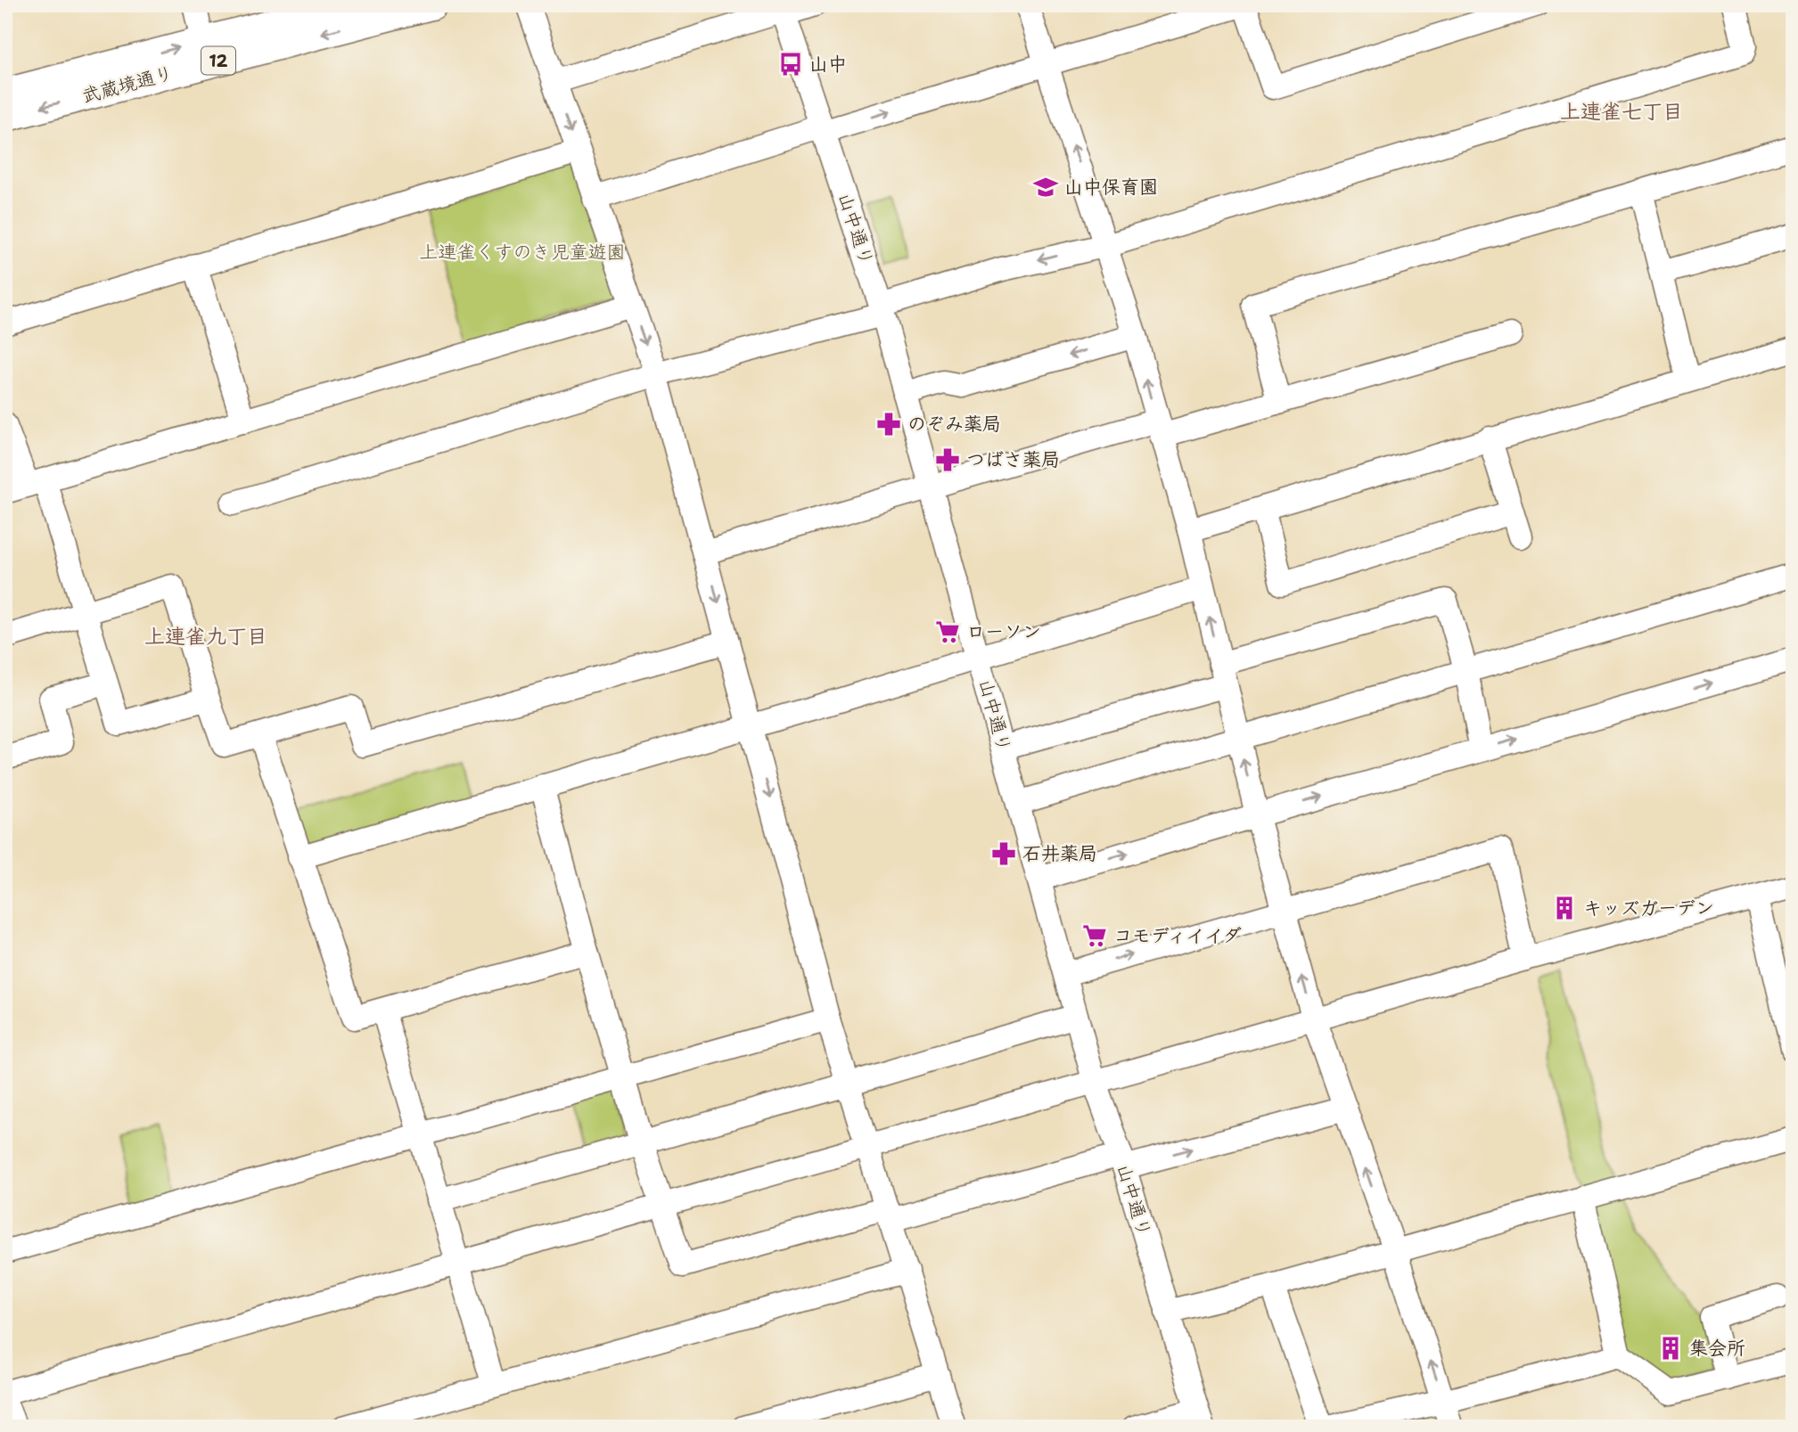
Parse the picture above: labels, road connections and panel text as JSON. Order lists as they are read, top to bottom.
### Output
{
  "streets": {
    "main road": ["12", "武蔵境通り"],
    "street": ["山中通り"]
  },
  "districts": ["上連雀七丁目", "上連雀九丁目"],
  "parks": ["上連雀くすのき児童遊園"],
  "places": {
    "bus stop": ["山中"],
    "school or university": ["山中保育園"],
    "pharmacy": ["のぞみ薬局", "つばさ薬局", "石井薬局"],
    "supermarket": ["ローソン", "コモディイイダ"],
    "building": ["キッズガーデン", "集会所"]
  }
}
